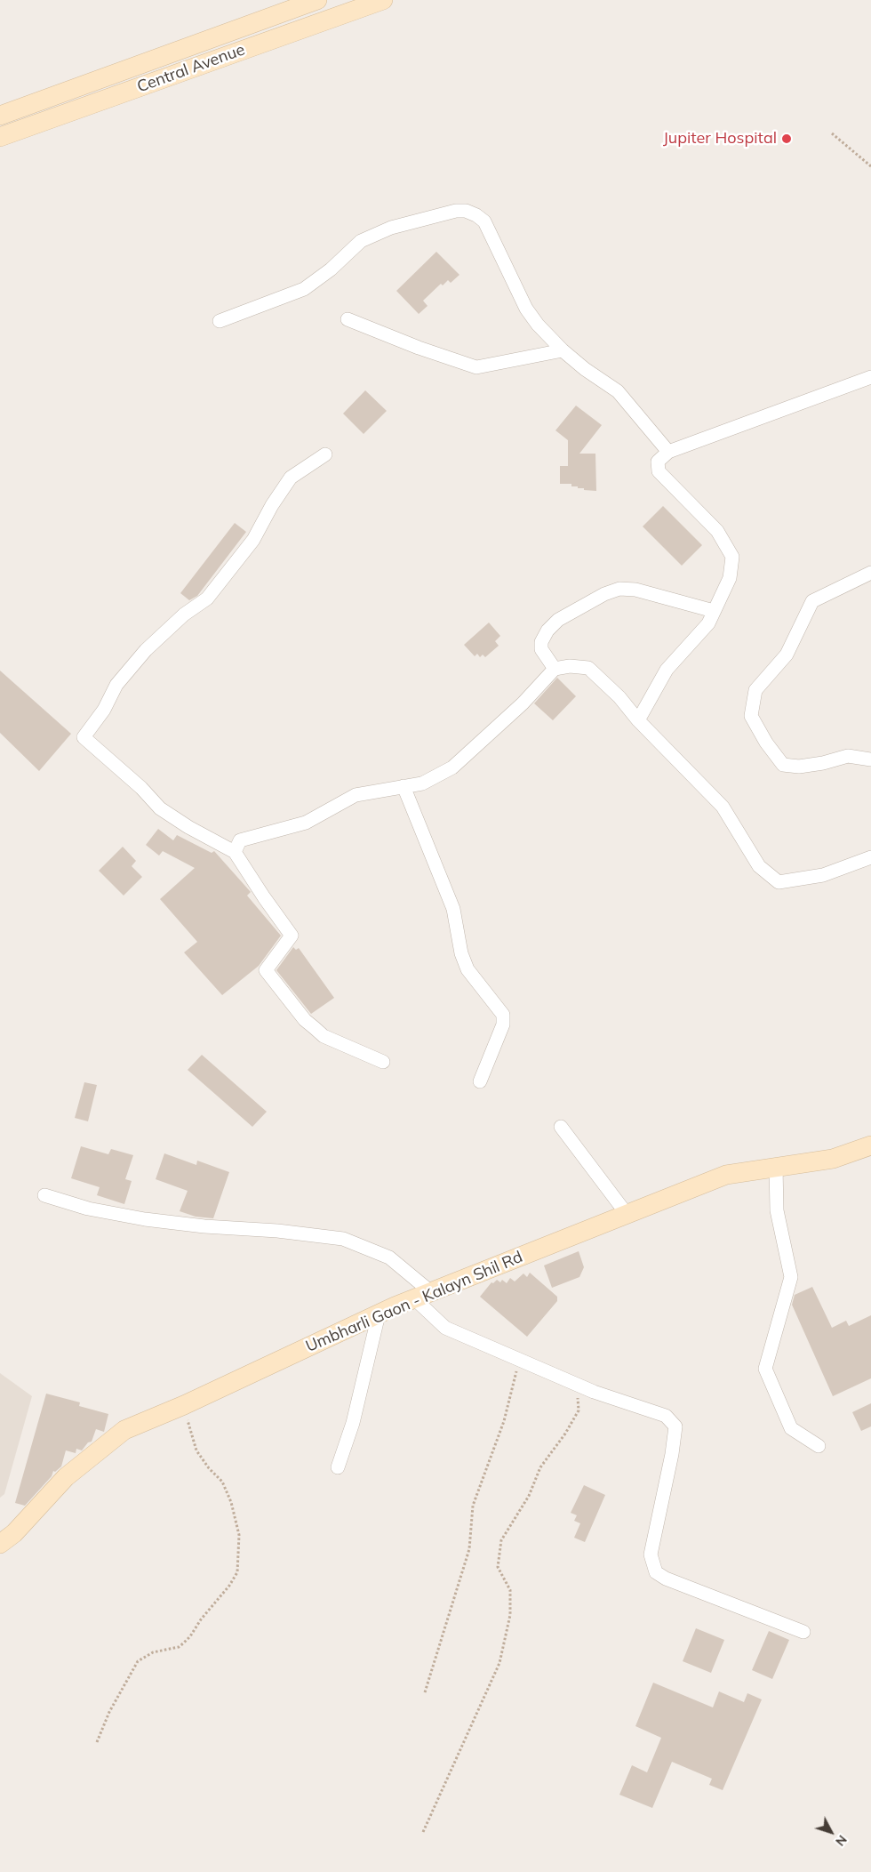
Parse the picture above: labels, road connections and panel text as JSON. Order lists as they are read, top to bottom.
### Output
{
  "streets": {
    "street": ["Central Avenue", "Umbharli Gaon - Kalayn Shil Rd"]
  },
  "places": ["Jupiter Hospital"],
  "north": "bottom right"
}
